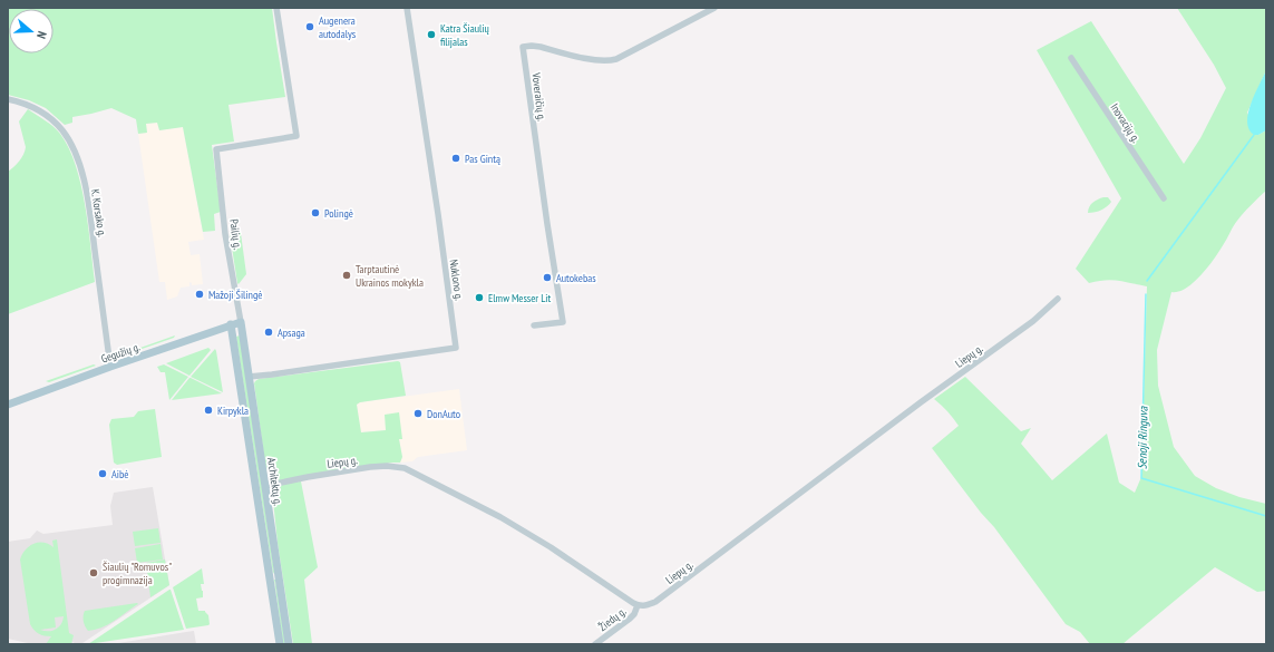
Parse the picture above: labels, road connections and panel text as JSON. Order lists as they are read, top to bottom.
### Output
{
  "streets": {
    "main road": ["Gegužių g.", "Architektų g."],
    "street": [
      "Voveraičių g.",
      "Inovacijų g.",
      "K. Korsako g.",
      "Pailių g.",
      "Nuklono g.",
      "Liepų g.",
      "Žiedų g."
    ]
  },
  "crossings": [
    ["K. Korsako g.", "Gegužių g."],
    ["Pailių g.", "Gegužių g."],
    ["Pailių g.", "Architektų g."],
    ["Nuklono g.", "Architektų g."],
    ["Gegužių g.", "Architektų g."],
    ["Liepų g.", "Architektų g."],
    ["Liepų g.", "Žiedų g."]
  ],
  "water": ["Senoji Ringuva"],
  "places": [
    "Augenera autodalys",
    "Katra Šiaulių filijalas",
    "Pas Gintą",
    "Polingė",
    "Tarptautinė Ukrainos mokykla",
    "Autokebas",
    "Mažoji Šilingė",
    "Elmw Messer Lit",
    "Apsaga",
    "Kirpykla",
    "DonAuto",
    "Aibė",
    "Šiaulių \"Romuvos\" progimnazija"
  ],
  "north": "right"
}
